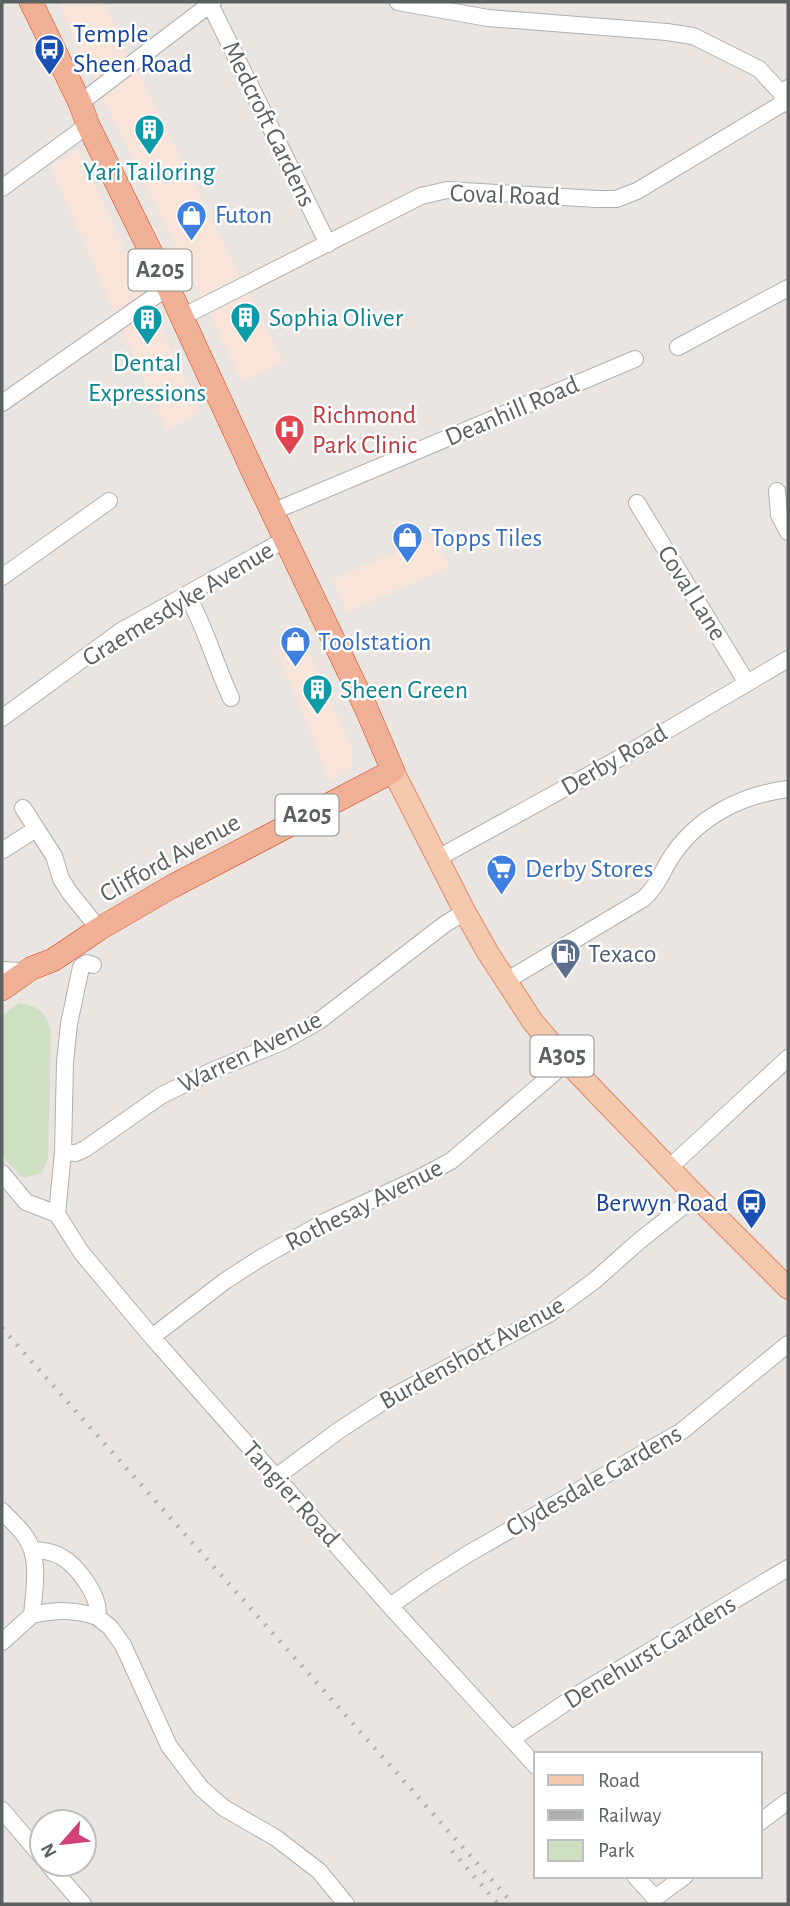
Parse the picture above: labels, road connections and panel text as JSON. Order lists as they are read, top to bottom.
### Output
{
  "streets": {
    "highway": ["A205", "Clifford Avenue"],
    "main road": ["A305"],
    "street": [
      "Medcroft Gardens",
      "Coval Road",
      "Deanhill Road",
      "Coval Lane",
      "Graemesdyke Avenue",
      "Derby Road",
      "Warren Avenue",
      "Rothesay Avenue",
      "Burdenshott Avenue",
      "Clydesdale Gardens",
      "Tangier Road",
      "Denehurst Gardens"
    ]
  },
  "crossings": [
    ["Medcroft Gardens", "Coval Road"],
    ["Coval Road", "A205"],
    ["A205", "Deanhill Road"],
    ["A205", "Graemesdyke Avenue"],
    ["A205", "Clifford Avenue"],
    ["A205", "A305"],
    ["Coval Lane", "Derby Road"],
    ["Derby Road", "A305"],
    ["Clifford Avenue", "A305"],
    ["Warren Avenue", "A305"],
    ["A305", "Rothesay Avenue"],
    ["A305", "Burdenshott Avenue"],
    ["Rothesay Avenue", "Tangier Road"],
    ["Burdenshott Avenue", "Tangier Road"],
    ["Clydesdale Gardens", "Tangier Road"],
    ["Tangier Road", "Denehurst Gardens"]
  ],
  "places": {
    "bus stop": ["Temple Sheen Road", "Berwyn Road"],
    "building": [
      "Yari Tailoring",
      "Sophia Oliver",
      "Dental Expressions",
      "Sheen Green"
    ],
    "shop": ["Futon", "Topps Tiles", "Toolstation"],
    "hospital": ["Richmond Park Clinic"],
    "supermarket": ["Derby Stores"],
    "fuel station": ["Texaco"]
  },
  "legend": ["Road", "Railway", "Park"],
  "north": "bottom left"
}
